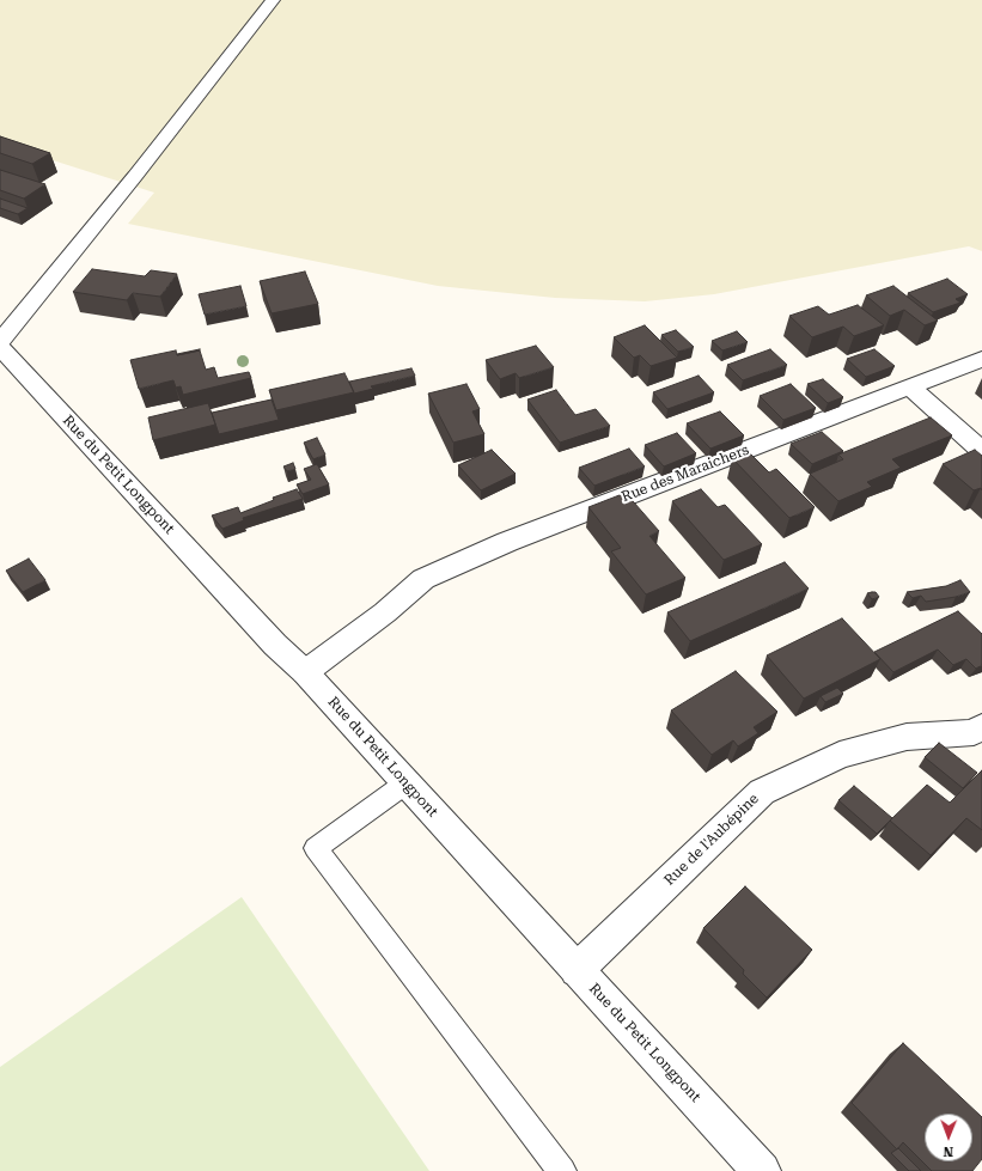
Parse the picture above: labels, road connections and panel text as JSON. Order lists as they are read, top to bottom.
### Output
{
  "streets": {
    "street": ["Rue des Maraichers", "Rue du Petit Longpont", "Rue de l'Aubépine"]
  },
  "crossings": [
    ["Rue des Maraichers", "Rue du Petit Longpont"],
    ["Rue du Petit Longpont", "Rue de l'Aubépine"]
  ],
  "north": "bottom"
}
